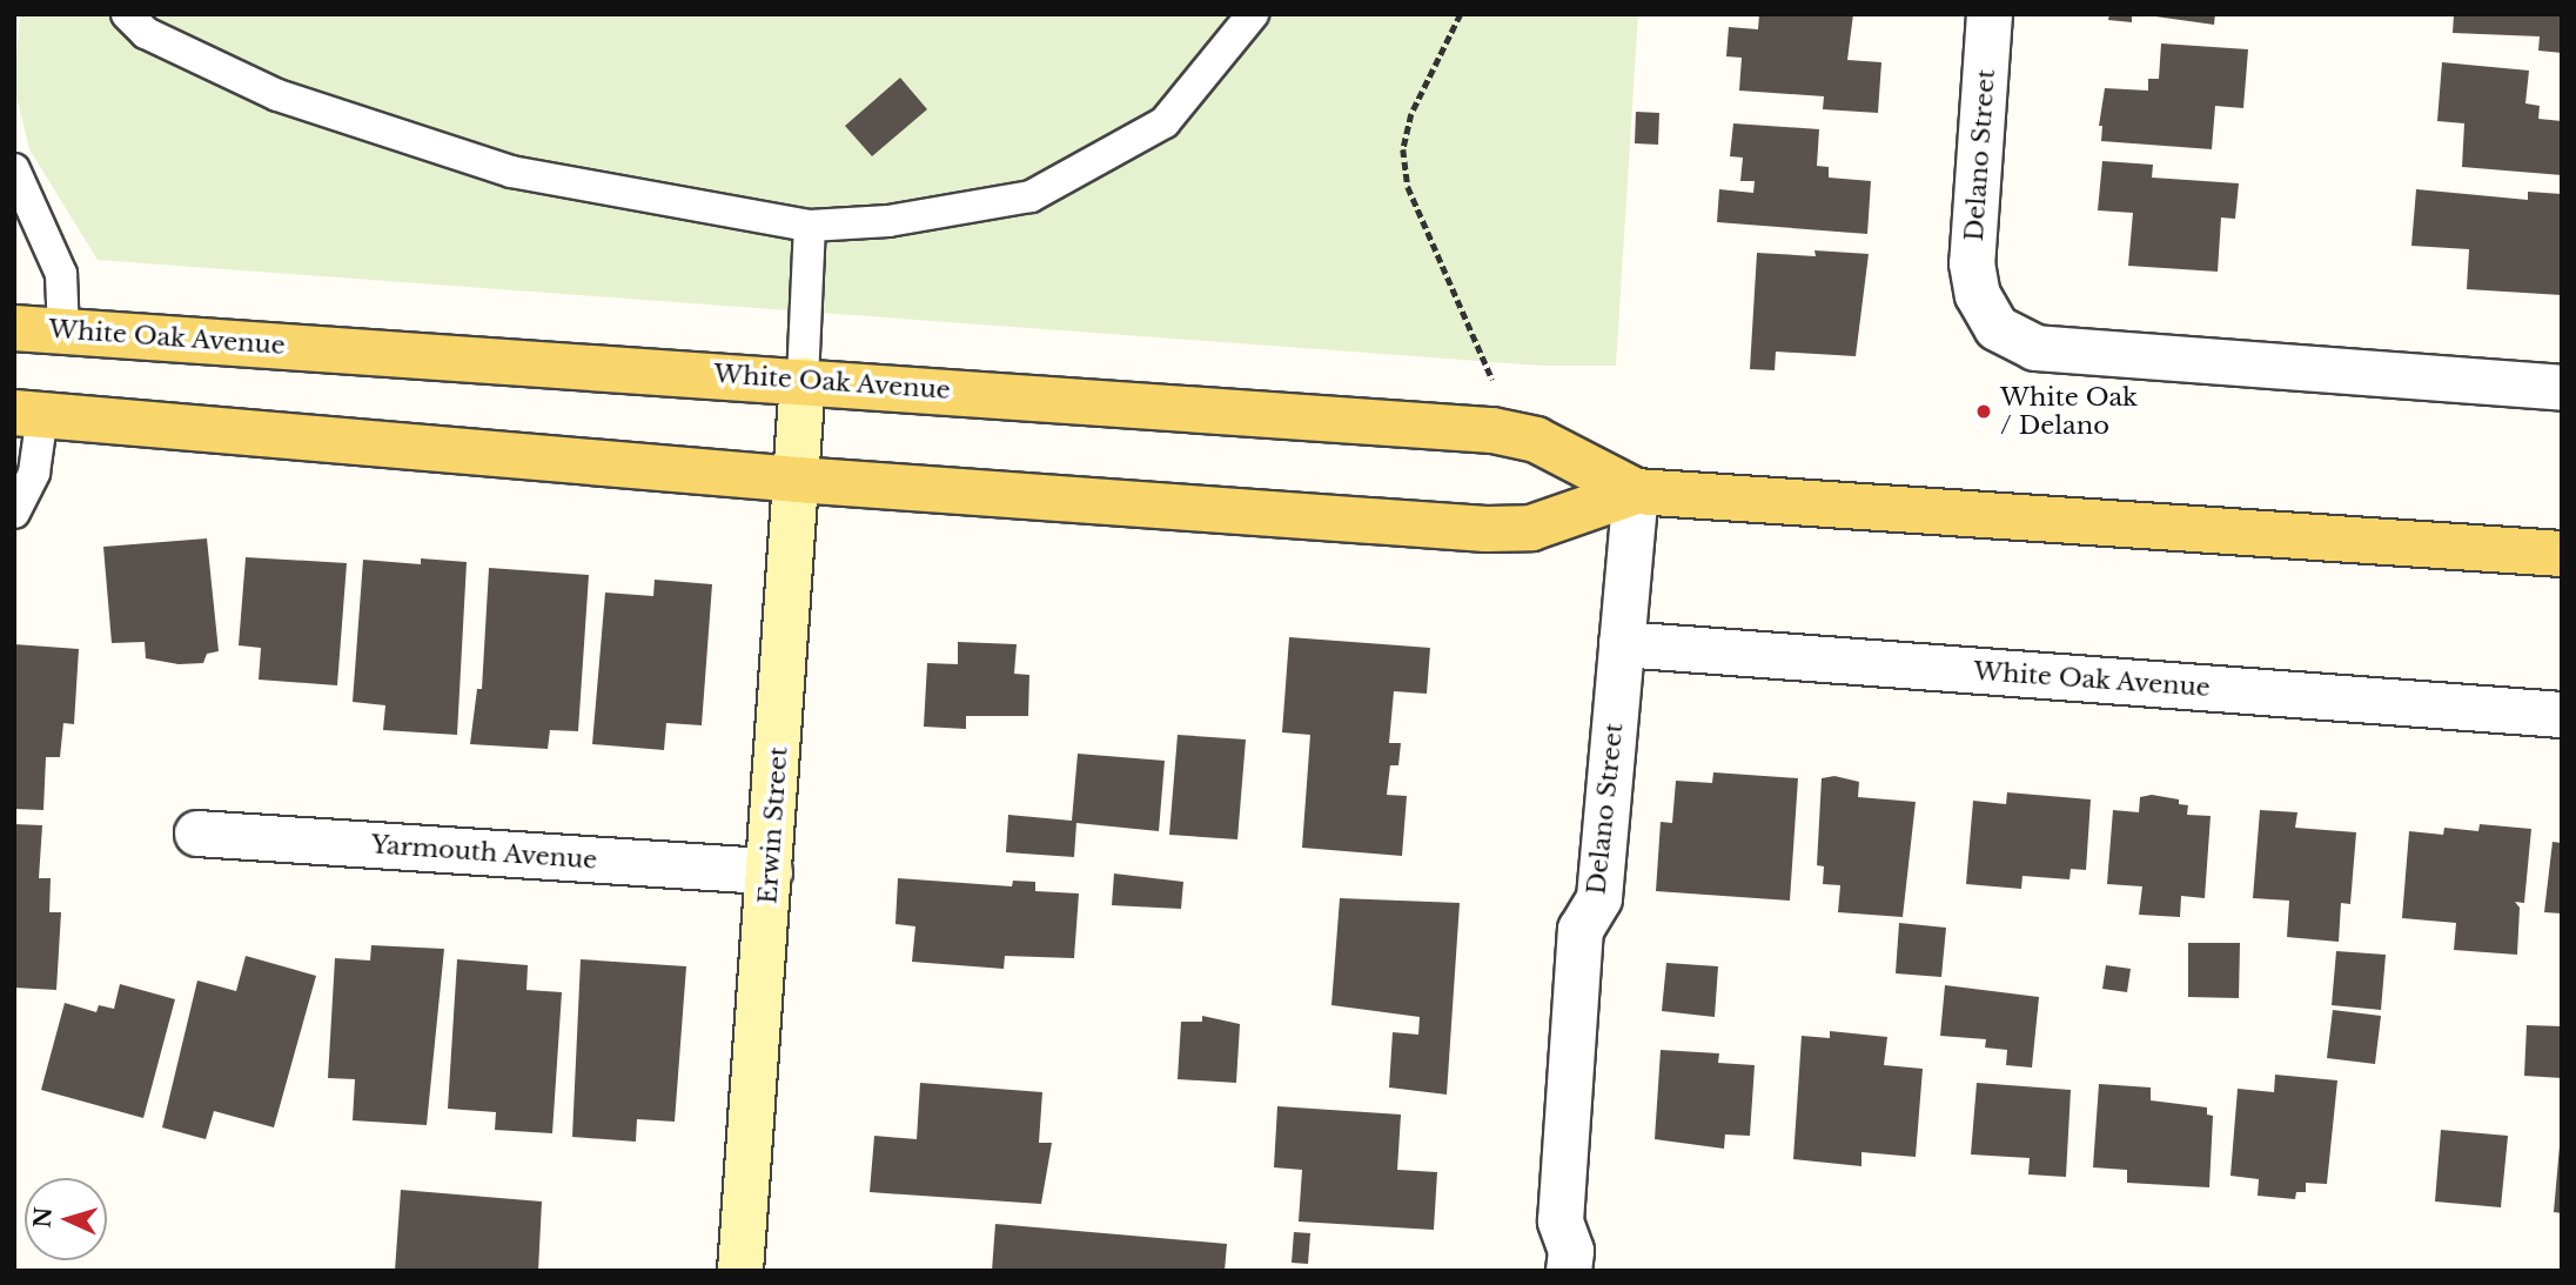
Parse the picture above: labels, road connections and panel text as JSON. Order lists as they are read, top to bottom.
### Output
{
  "streets": {
    "main road": ["White Oak Avenue"],
    "street": ["Delano Street", "Erwin Street", "Yarmouth Avenue"]
  },
  "crossings": [
    ["Delano Street", "White Oak Avenue"],
    ["White Oak Avenue", "Erwin Street"],
    ["Erwin Street", "Yarmouth Avenue"]
  ],
  "places": ["White Oak / Delano"],
  "north": "left"
}
